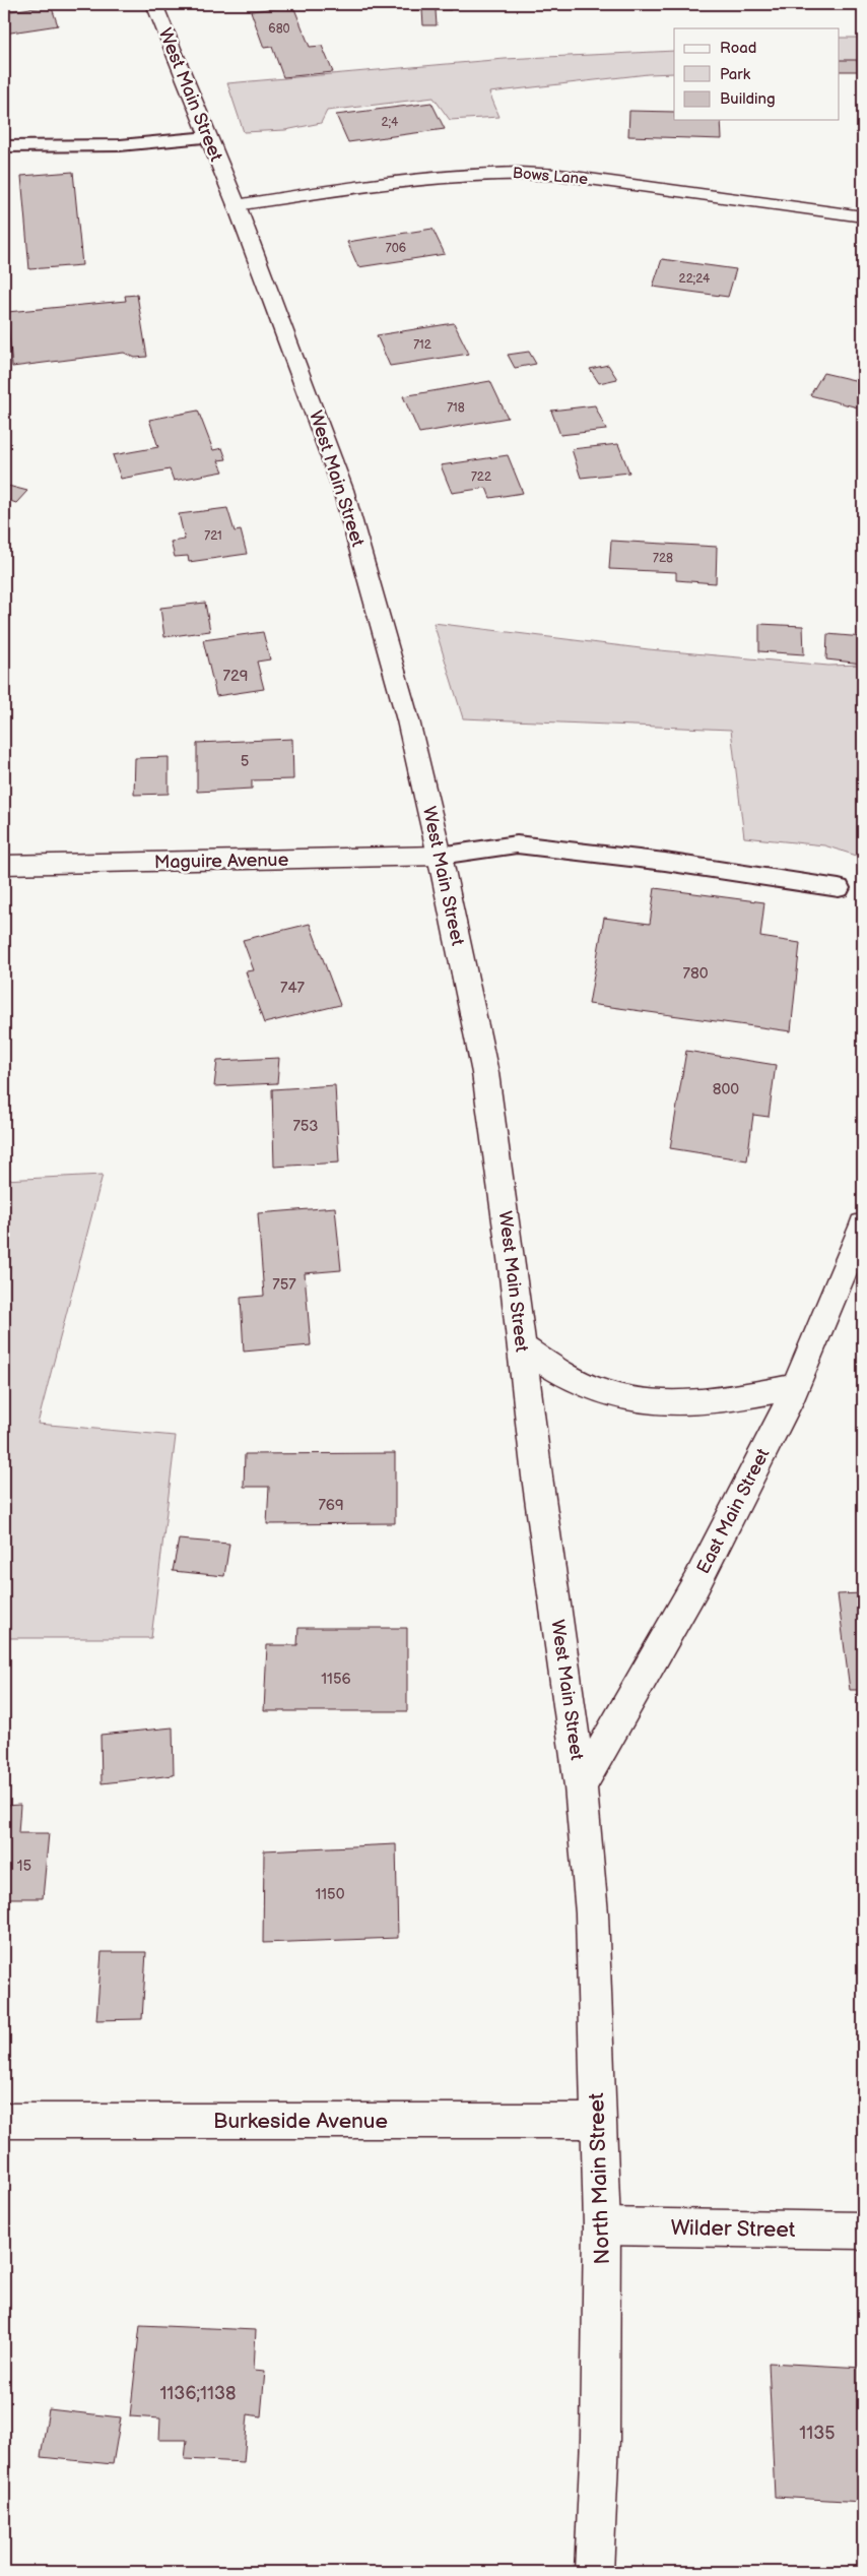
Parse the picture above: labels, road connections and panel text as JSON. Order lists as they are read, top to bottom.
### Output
{
  "streets": {
    "main road": [
      "West Main Street",
      "Bows Lane",
      "Maguire Avenue",
      "East Main Street",
      "Burkeside Avenue",
      "North Main Street",
      "Wilder Street"
    ]
  },
  "crossings": [
    ["West Main Street", "Bows Lane"],
    ["West Main Street", "Maguire Avenue"],
    ["West Main Street", "East Main Street"],
    ["West Main Street", "North Main Street"],
    ["East Main Street", "North Main Street"],
    ["Burkeside Avenue", "North Main Street"],
    ["North Main Street", "Wilder Street"]
  ],
  "house_numbers": [
    "680",
    "2;4",
    "706",
    "22;24",
    "712",
    "718",
    "722",
    "721",
    "728",
    "729",
    "5",
    "780",
    "747",
    "800",
    "753",
    "757",
    "769",
    "1156",
    "15",
    "1150",
    "1136;1138",
    "1135"
  ],
  "legend": ["Road", "Park", "Building"]
}
